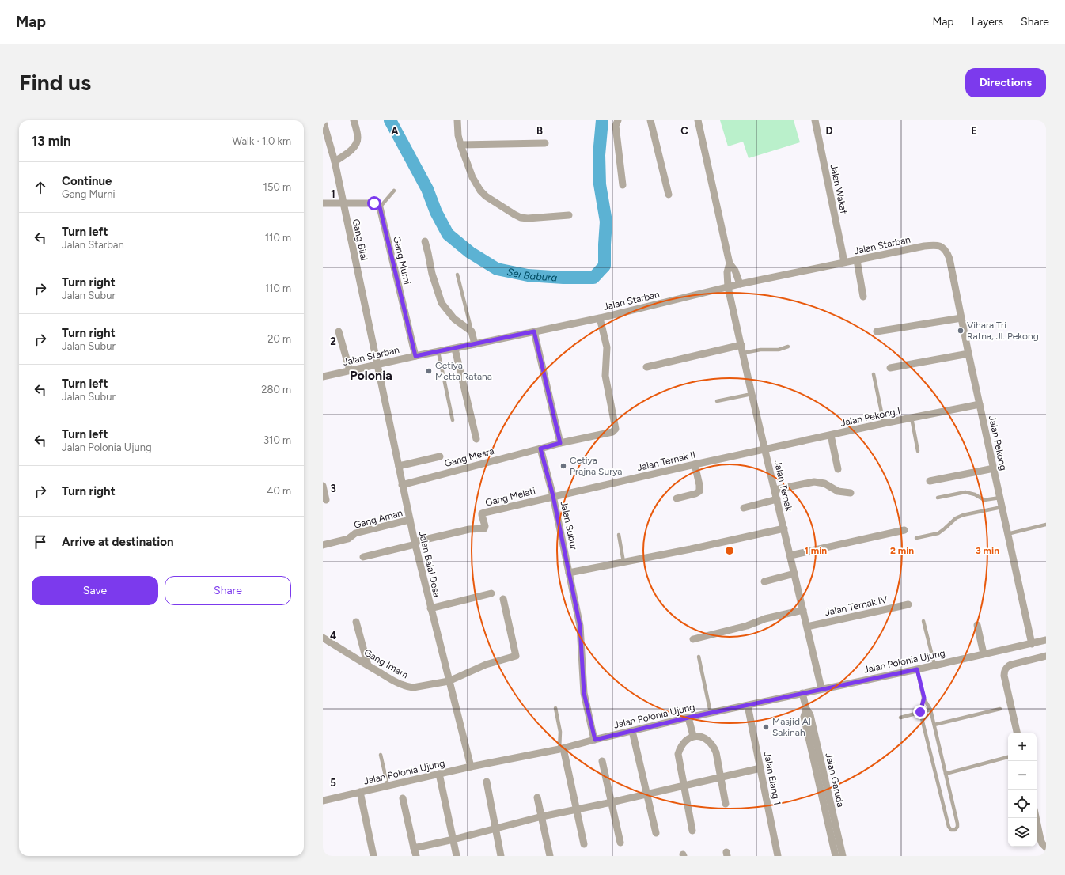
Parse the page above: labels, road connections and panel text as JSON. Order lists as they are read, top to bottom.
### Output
{
  "streets": {
    "street": [
      "Jalan Wakaf",
      "Gang Bilal",
      "Jalan Starban",
      "Gang Murni",
      "Jalan Pekong I",
      "Jalan Pekong",
      "Gang Mesra",
      "Jalan Ternak II",
      "Jalan Ternak",
      "Gang Melati",
      "Gang Aman",
      "Jalan Subur",
      "Jalan Balai Desa",
      "Jalan Ternak IV",
      "Jalan Polonia Ujung",
      "Gang Imam",
      "Jalan Elang 1",
      "Jalan Garuda"
    ]
  },
  "crossings": [
    ["Jalan Wakaf", "Jalan Starban"],
    ["Gang Bilal", "Jalan Starban"],
    ["Gang Bilal", "Jalan Balai Desa"],
    ["Jalan Starban", "Gang Murni"],
    ["Jalan Starban", "Jalan Pekong"],
    ["Jalan Starban", "Jalan Ternak"],
    ["Jalan Starban", "Jalan Balai Desa"],
    ["Jalan Pekong I", "Jalan Pekong"],
    ["Jalan Pekong I", "Jalan Ternak II"],
    ["Jalan Pekong I", "Jalan Ternak"],
    ["Jalan Pekong", "Jalan Polonia Ujung"],
    ["Gang Mesra", "Jalan Subur"],
    ["Gang Mesra", "Jalan Balai Desa"],
    ["Jalan Ternak II", "Jalan Ternak"],
    ["Jalan Ternak II", "Gang Melati"],
    ["Jalan Ternak II", "Jalan Subur"],
    ["Jalan Ternak", "Jalan Ternak IV"],
    ["Jalan Ternak", "Jalan Polonia Ujung"],
    ["Gang Melati", "Jalan Subur"],
    ["Gang Melati", "Jalan Balai Desa"],
    ["Gang Aman", "Jalan Balai Desa"],
    ["Jalan Subur", "Jalan Polonia Ujung"],
    ["Jalan Balai Desa", "Jalan Polonia Ujung"],
    ["Jalan Balai Desa", "Gang Imam"],
    ["Jalan Polonia Ujung", "Jalan Elang 1"],
    ["Jalan Polonia Ujung", "Jalan Garuda"]
  ],
  "districts": ["Polonia"],
  "water": ["Sei Babura"],
  "places": [
    "Vihara Tri Ratna, Jl. Pekong",
    "Cetiya Metta Ratana",
    "Cetiya Prajna Surya",
    "Masjid Al Sakinah"
  ],
  "page": {
    "header": "Map",
    "nav": ["Map", "Layers", "Share"],
    "buttons": [
      "Directions",
      ["Save", "Share"]
    ],
    "title": "Find us",
    "heading": ["13 min", "Walk · 1.0 km"],
    "list": [
      ["Continue", "Gang Murni", "150 m"],
      ["Turn left", "Jalan Starban", "110 m"],
      ["Turn right", "Jalan Subur", "110 m"],
      ["Turn right", "Jalan Subur", "20 m"],
      ["Turn left", "Jalan Subur", "280 m"],
      ["Turn left", "Jalan Polonia Ujung", "310 m"],
      ["Turn right", "40 m"],
      "Arrive at destination"
    ],
    "map_buttons": ["+", "−"]
  },
  "grid": {
    "columns": [
      "A",
      "B",
      "C",
      "D",
      "E"
    ],
    "rows": [
      "1",
      "2",
      "3",
      "4",
      "5"
    ]
  },
  "rings": ["1 min", "2 min", "3 min"]
}
